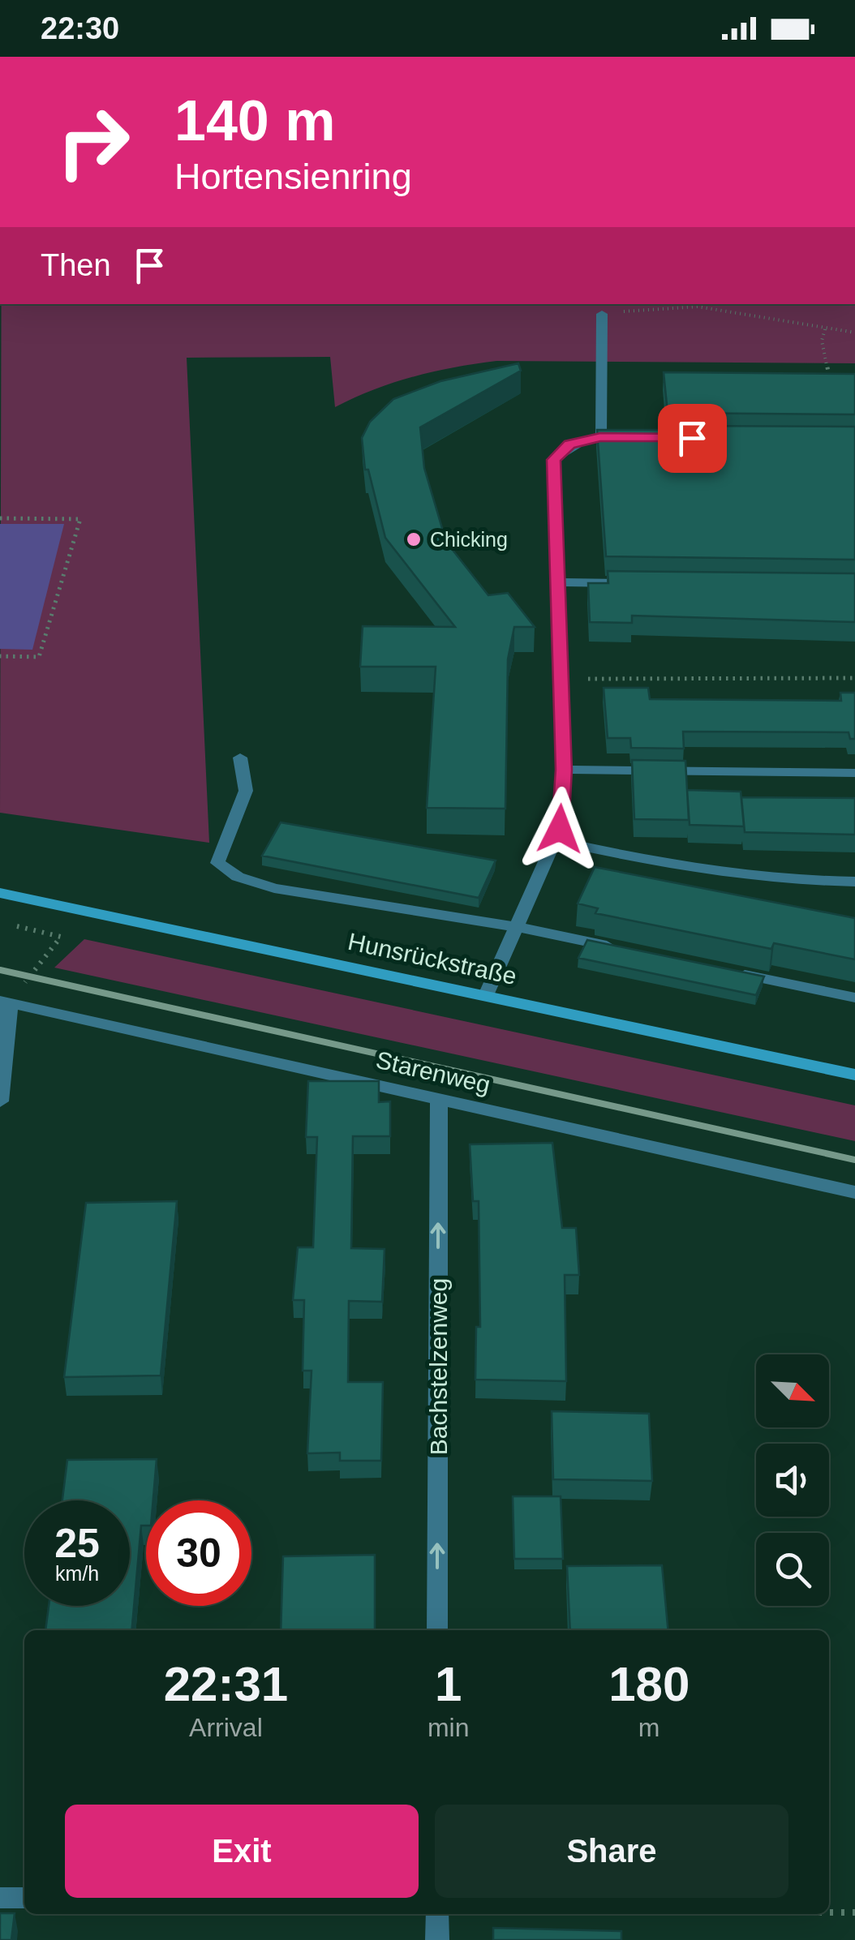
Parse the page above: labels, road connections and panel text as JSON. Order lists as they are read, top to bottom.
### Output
{
  "streets": {
    "main road": ["Hunsrückstraße"],
    "street": ["Starenweg", "Bachstelzenweg"]
  },
  "crossings": [
    ["Starenweg", "Bachstelzenweg"]
  ],
  "one_way": ["Bachstelzenweg"],
  "places": ["Chicking"],
  "north": "bottom right",
  "page": {
    "status": "22:30",
    "turn": ["140 m", "Hortensienring"],
    "then": "Then",
    "speed": "25 km/h",
    "limit": "30",
    "eta": [
      "22:31",
      "Arrival",
      "1",
      "min",
      "180",
      "m"
    ],
    "buttons": ["Exit", "Share"]
  }
}
